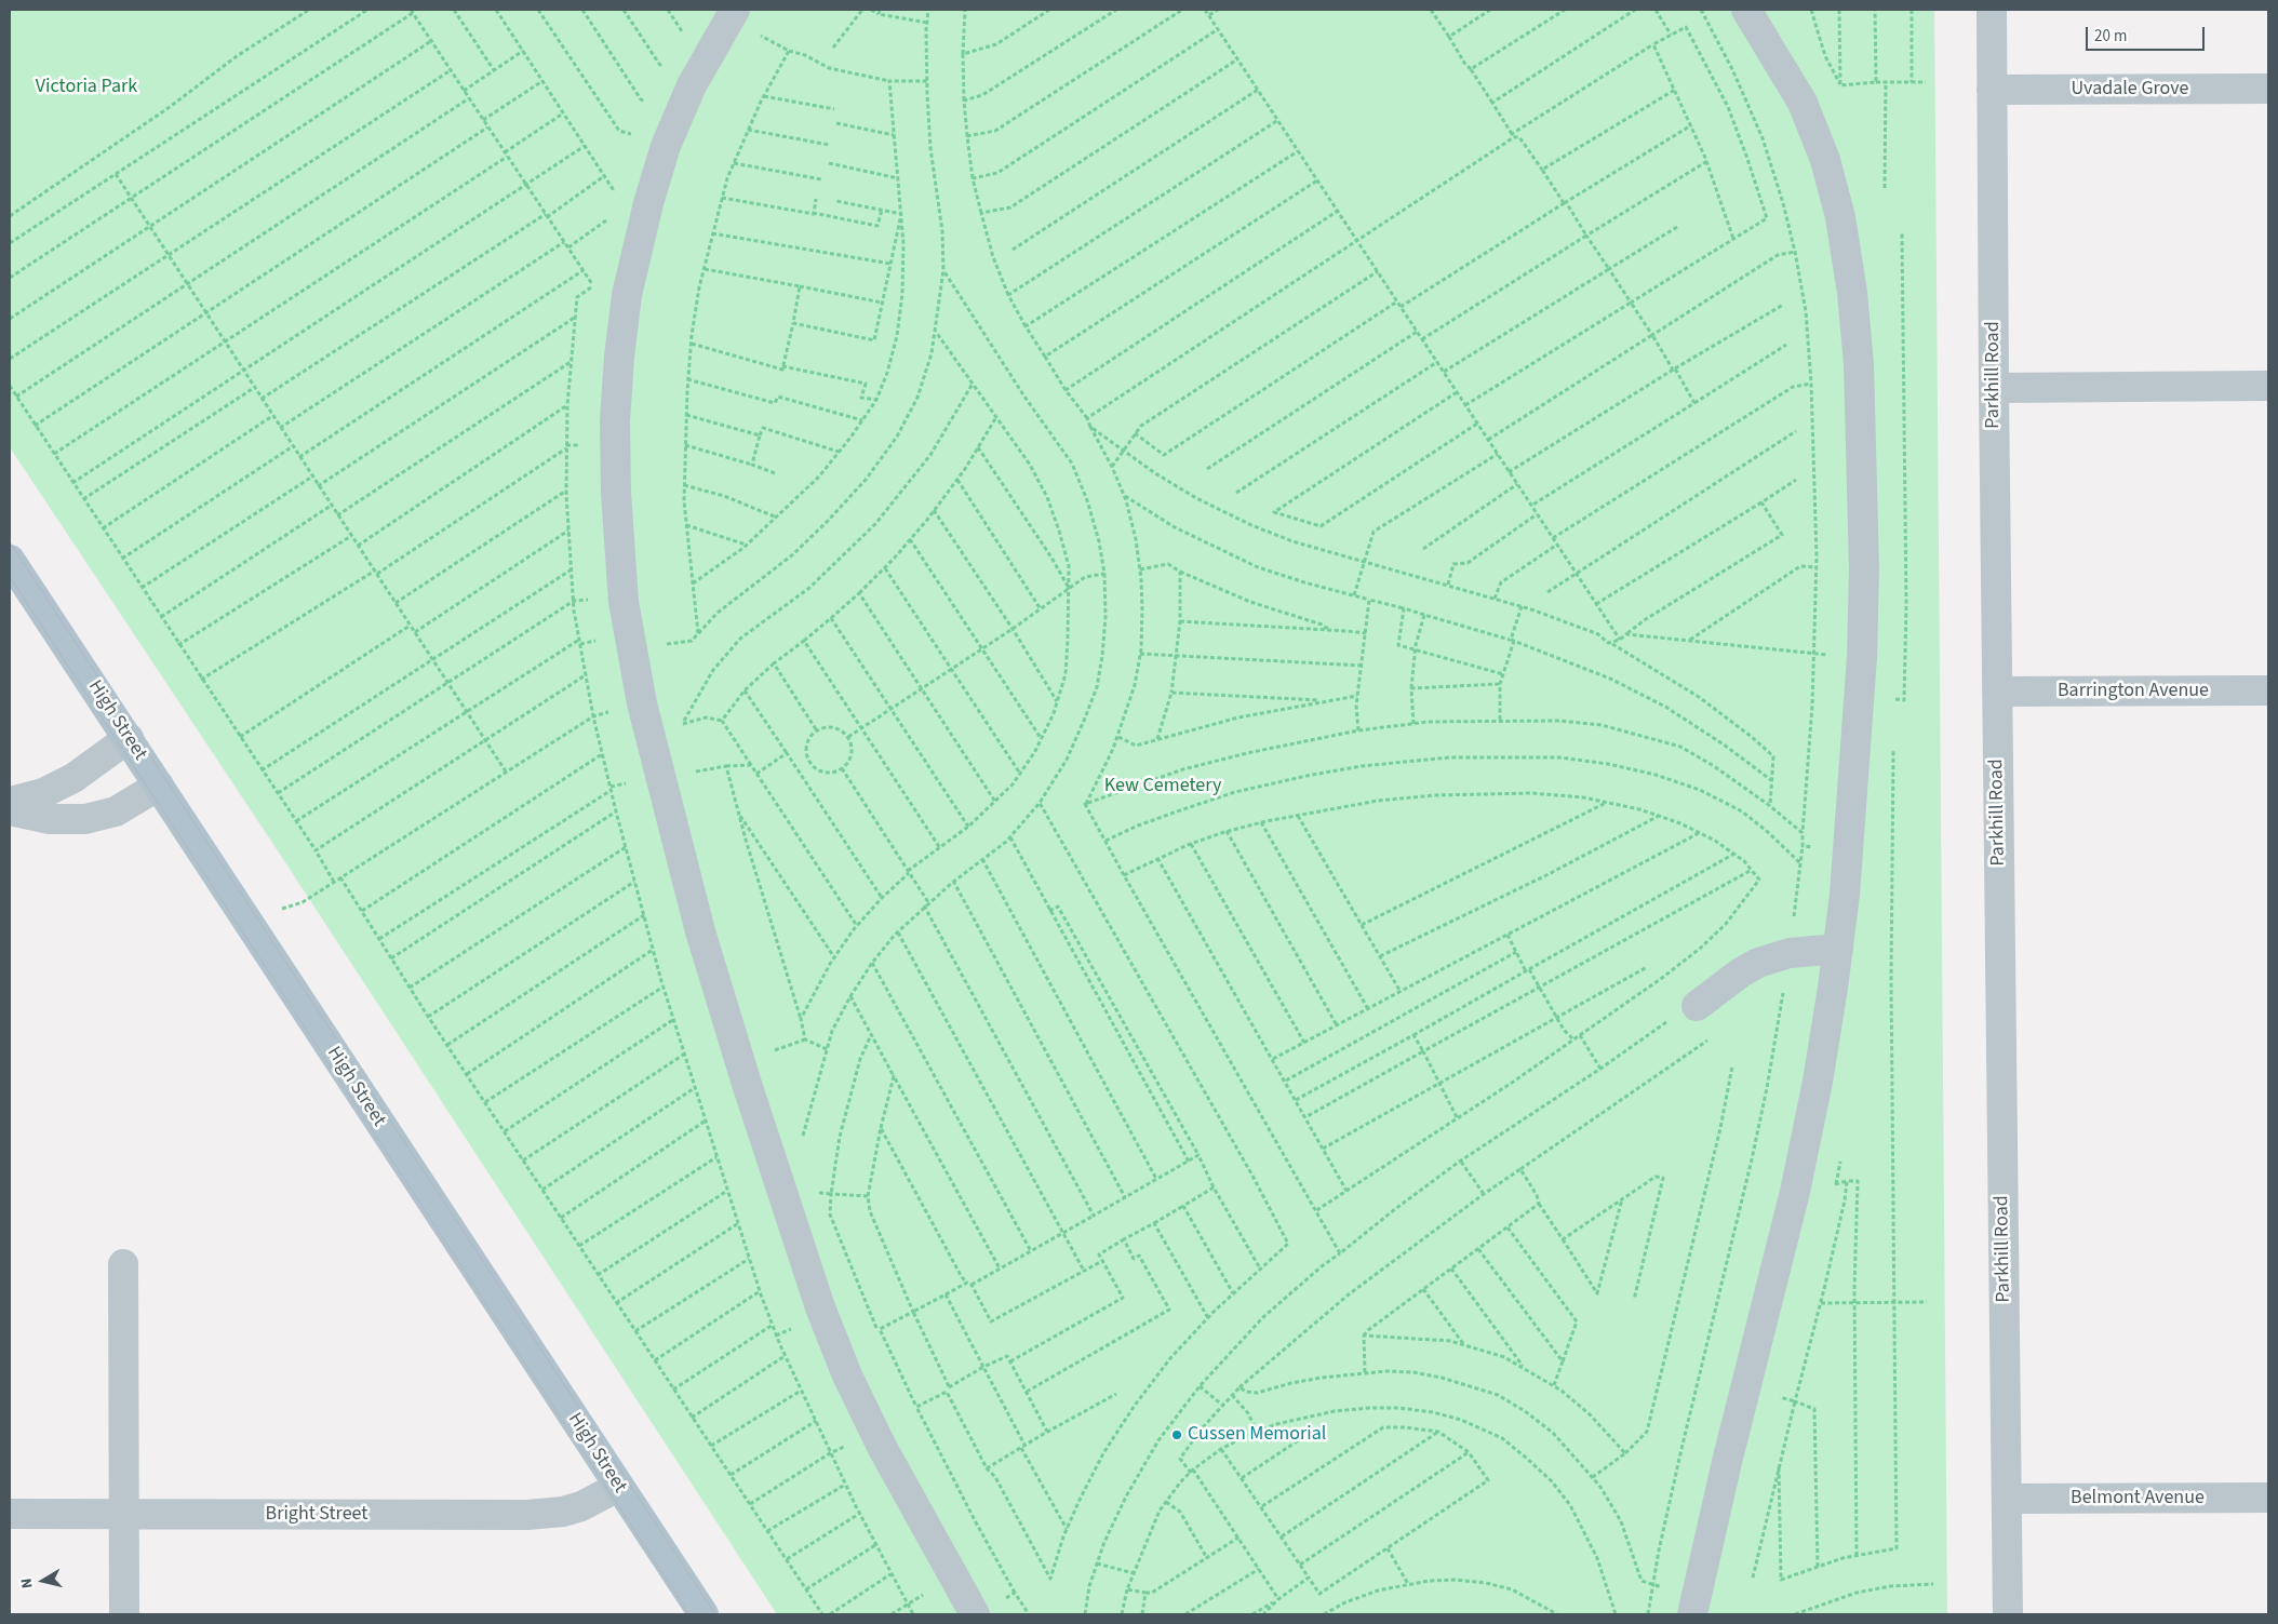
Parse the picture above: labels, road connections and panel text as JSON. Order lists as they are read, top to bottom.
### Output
{
  "streets": {
    "main road": ["High Street"],
    "street": [
      "Uvadale Grove",
      "Parkhill Road",
      "Barrington Avenue",
      "Belmont Avenue",
      "Bright Street"
    ]
  },
  "crossings": [
    ["Uvadale Grove", "Parkhill Road"],
    ["Parkhill Road", "Barrington Avenue"],
    ["Parkhill Road", "Belmont Avenue"],
    ["High Street", "Bright Street"]
  ],
  "parks": ["Victoria Park", "Kew Cemetery"],
  "places": ["Cussen Memorial"],
  "scale_bar": "20 m",
  "north": "left"
}
